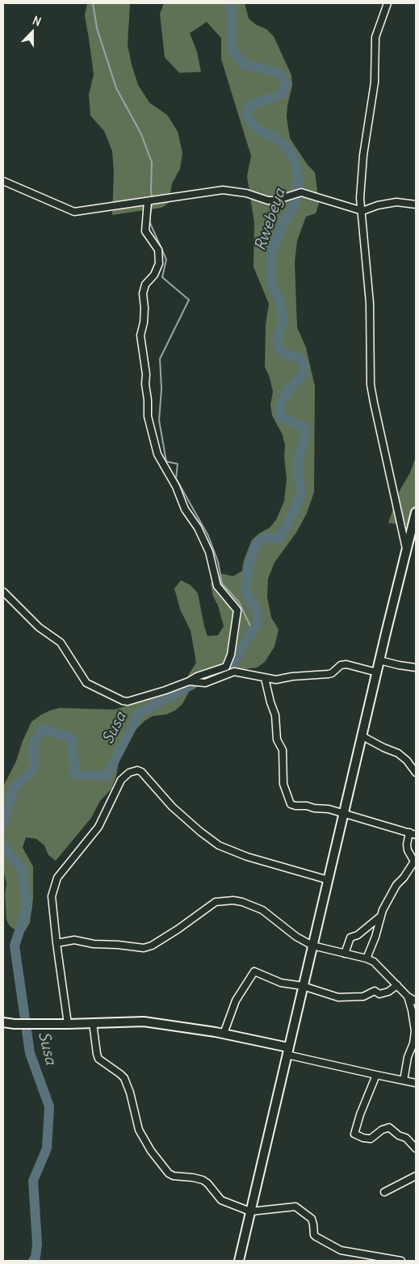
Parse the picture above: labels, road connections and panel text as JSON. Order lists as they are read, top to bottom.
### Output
{
  "water": ["Rwebeya", "Susa"],
  "north": "top"
}
